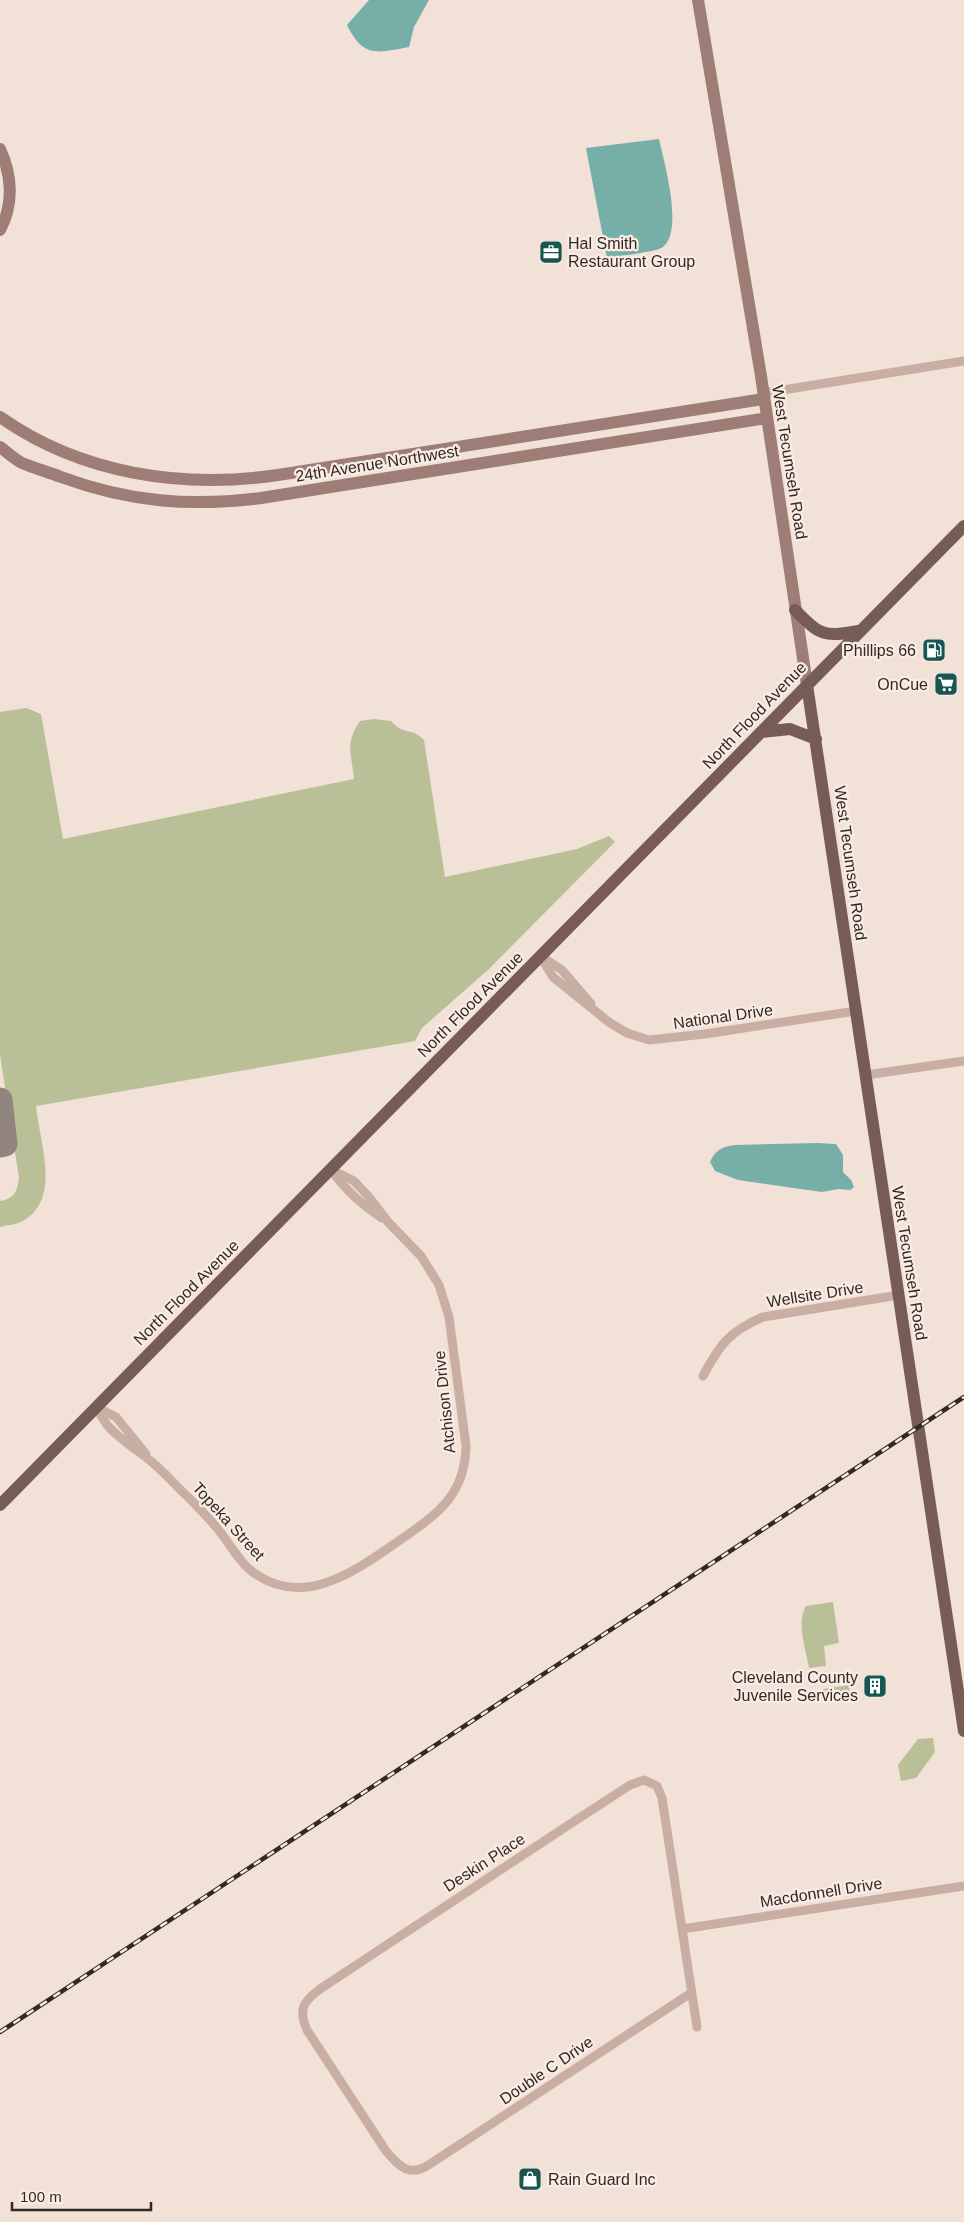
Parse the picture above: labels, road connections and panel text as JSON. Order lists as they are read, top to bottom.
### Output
{
  "streets": {
    "main road": ["West Tecumseh Road", "24th Avenue Northwest", "North Flood Avenue"],
    "street": [
      "National Drive",
      "Wellsite Drive",
      "Atchison Drive",
      "Topeka Street",
      "Deskin Place",
      "Macdonnell Drive",
      "Double C Drive"
    ]
  },
  "crossings": [
    ["West Tecumseh Road", "24th Avenue Northwest"],
    ["West Tecumseh Road", "North Flood Avenue"],
    ["West Tecumseh Road", "National Drive"],
    ["West Tecumseh Road", "Wellsite Drive"],
    ["North Flood Avenue", "National Drive"],
    ["North Flood Avenue", "Atchison Drive"],
    ["North Flood Avenue", "Topeka Street"],
    ["Atchison Drive", "Topeka Street"],
    ["Deskin Place", "Macdonnell Drive"],
    ["Deskin Place", "Double C Drive"]
  ],
  "places": {
    "office": ["Hal Smith Restaurant Group"],
    "fuel station": ["Phillips 66"],
    "supermarket": ["OnCue"],
    "building": ["Cleveland County Juvenile Services"],
    "shop": ["Rain Guard Inc"]
  },
  "scale_bar": "100 m"
}
